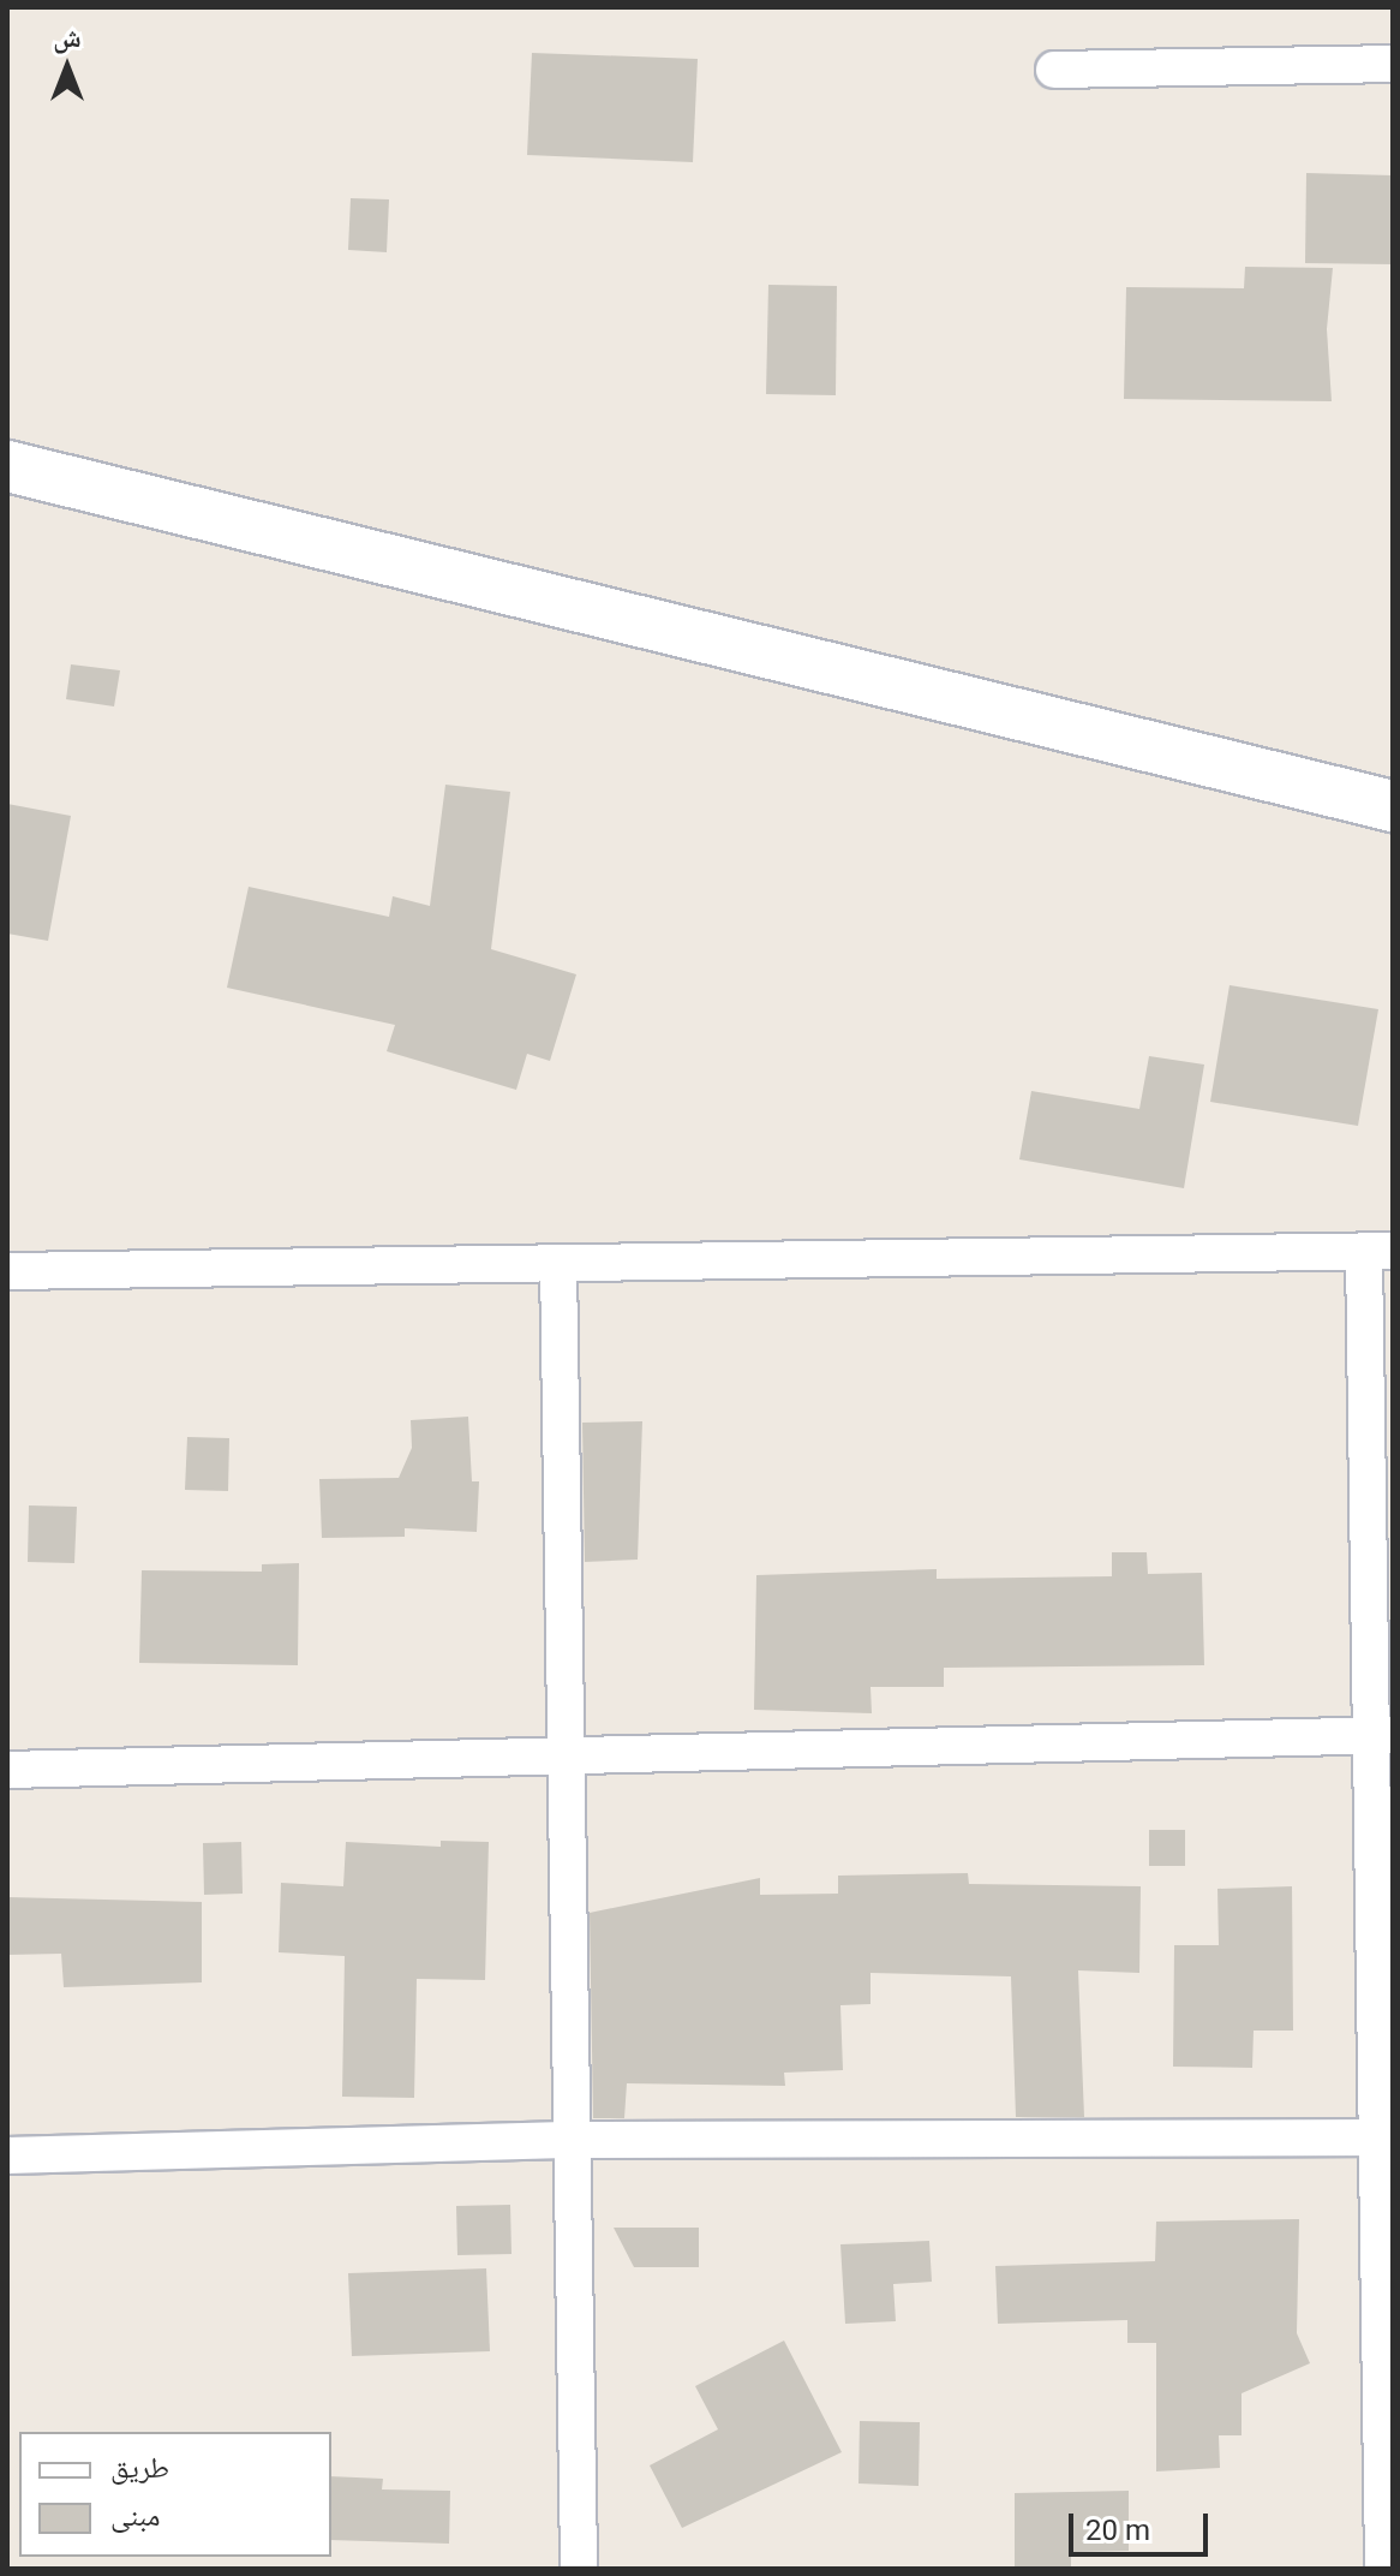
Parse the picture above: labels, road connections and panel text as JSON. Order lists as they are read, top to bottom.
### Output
{
  "legend": ["طريق", "مبنى"],
  "scale_bar": "20 m",
  "north": "top"
}
